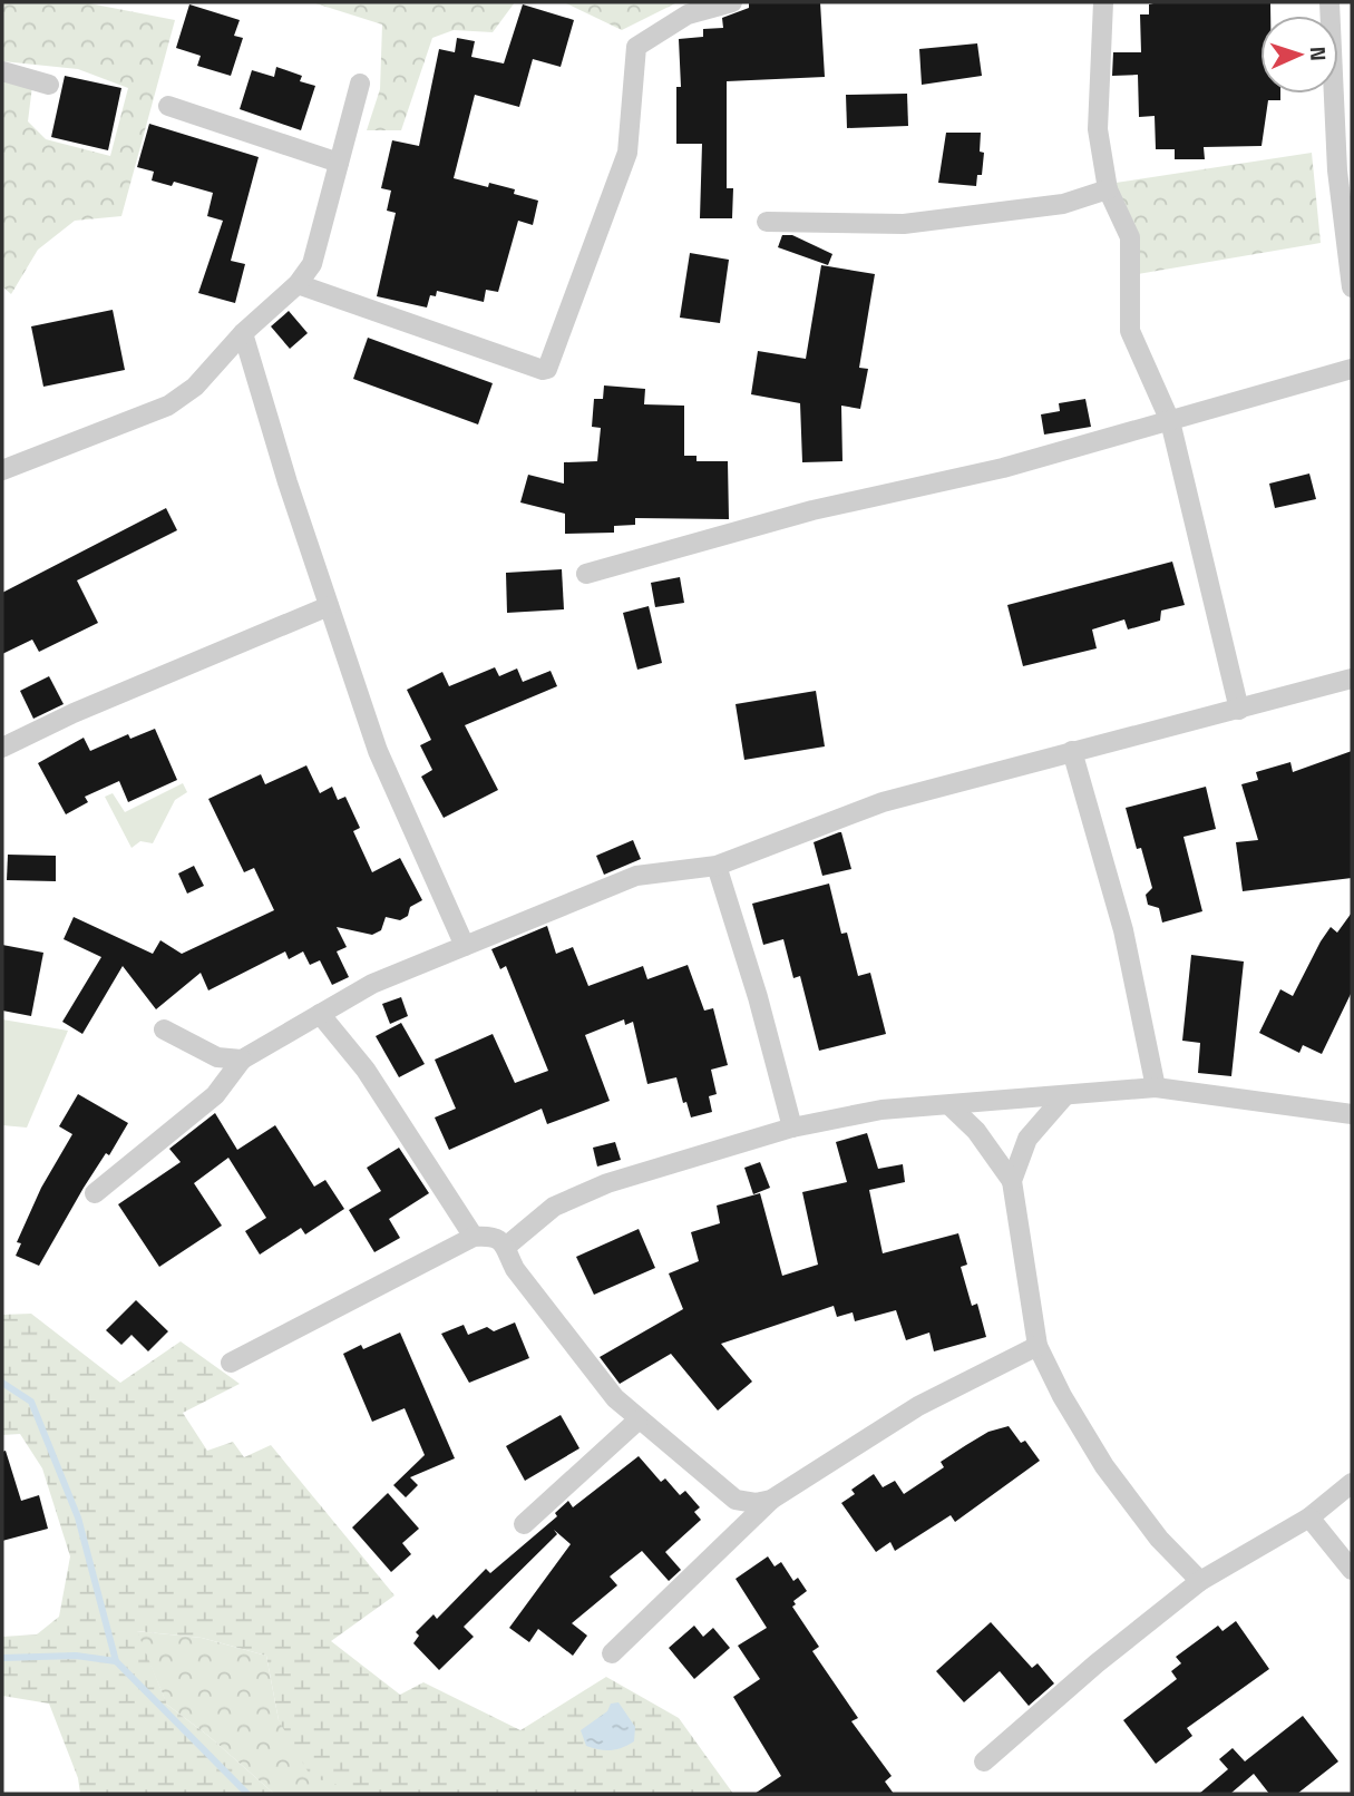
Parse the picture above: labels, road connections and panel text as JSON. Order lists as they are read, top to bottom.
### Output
{
  "north": "right"
}
